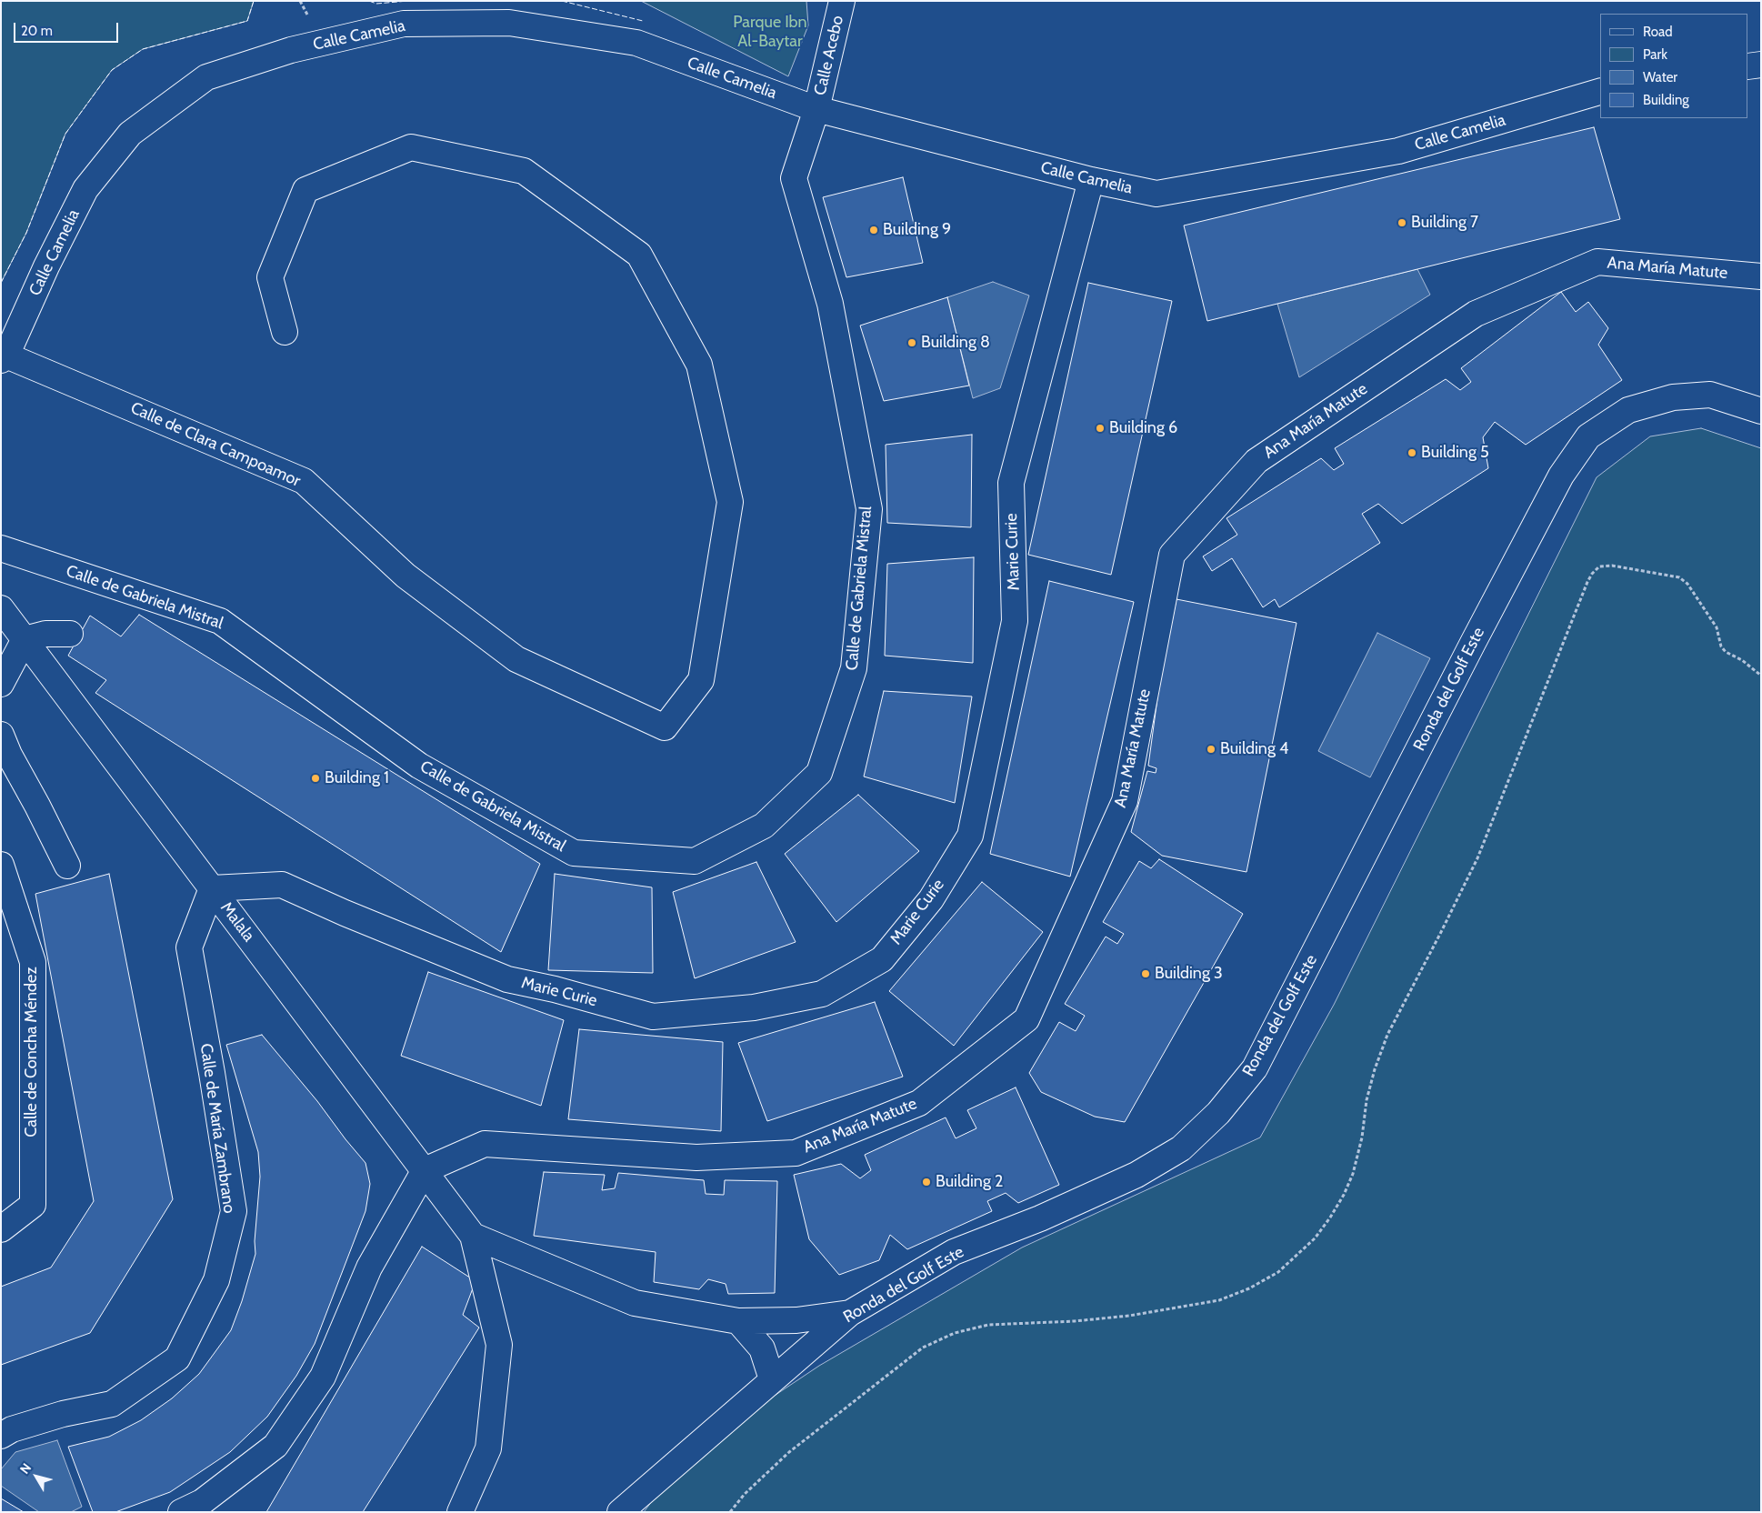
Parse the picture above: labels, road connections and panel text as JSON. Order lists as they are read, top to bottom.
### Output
{
  "streets": {
    "street": [
      "Calle Camelia",
      "Calle Acebo",
      "Ana María Matute",
      "Calle de Clara Campoamor",
      "Marie Curie",
      "Calle de Gabriela Mistral",
      "Ronda del Golf Este",
      "Malala",
      "Calle de Concha Méndez",
      "Calle de María Zambrano"
    ]
  },
  "crossings": [
    ["Calle Camelia", "Calle Acebo"],
    ["Calle Camelia", "Calle de Clara Campoamor"],
    ["Calle Camelia", "Marie Curie"],
    ["Calle Camelia", "Calle de Gabriela Mistral"],
    ["Calle Acebo", "Calle de Gabriela Mistral"],
    ["Ana María Matute", "Malala"],
    ["Marie Curie", "Malala"],
    ["Marie Curie", "Calle de María Zambrano"],
    ["Malala", "Calle de María Zambrano"]
  ],
  "parks": ["Parque Ibn Al-Baytar"],
  "places": [
    "Building 7",
    "Building 9",
    "Building 8",
    "Building 6",
    "Building 5",
    "Building 4",
    "Building 1",
    "Building 3",
    "Building 2"
  ],
  "legend": [
    "Road",
    "Park",
    "Water",
    "Building"
  ],
  "scale_bar": "20 m",
  "north": "top left"
}
